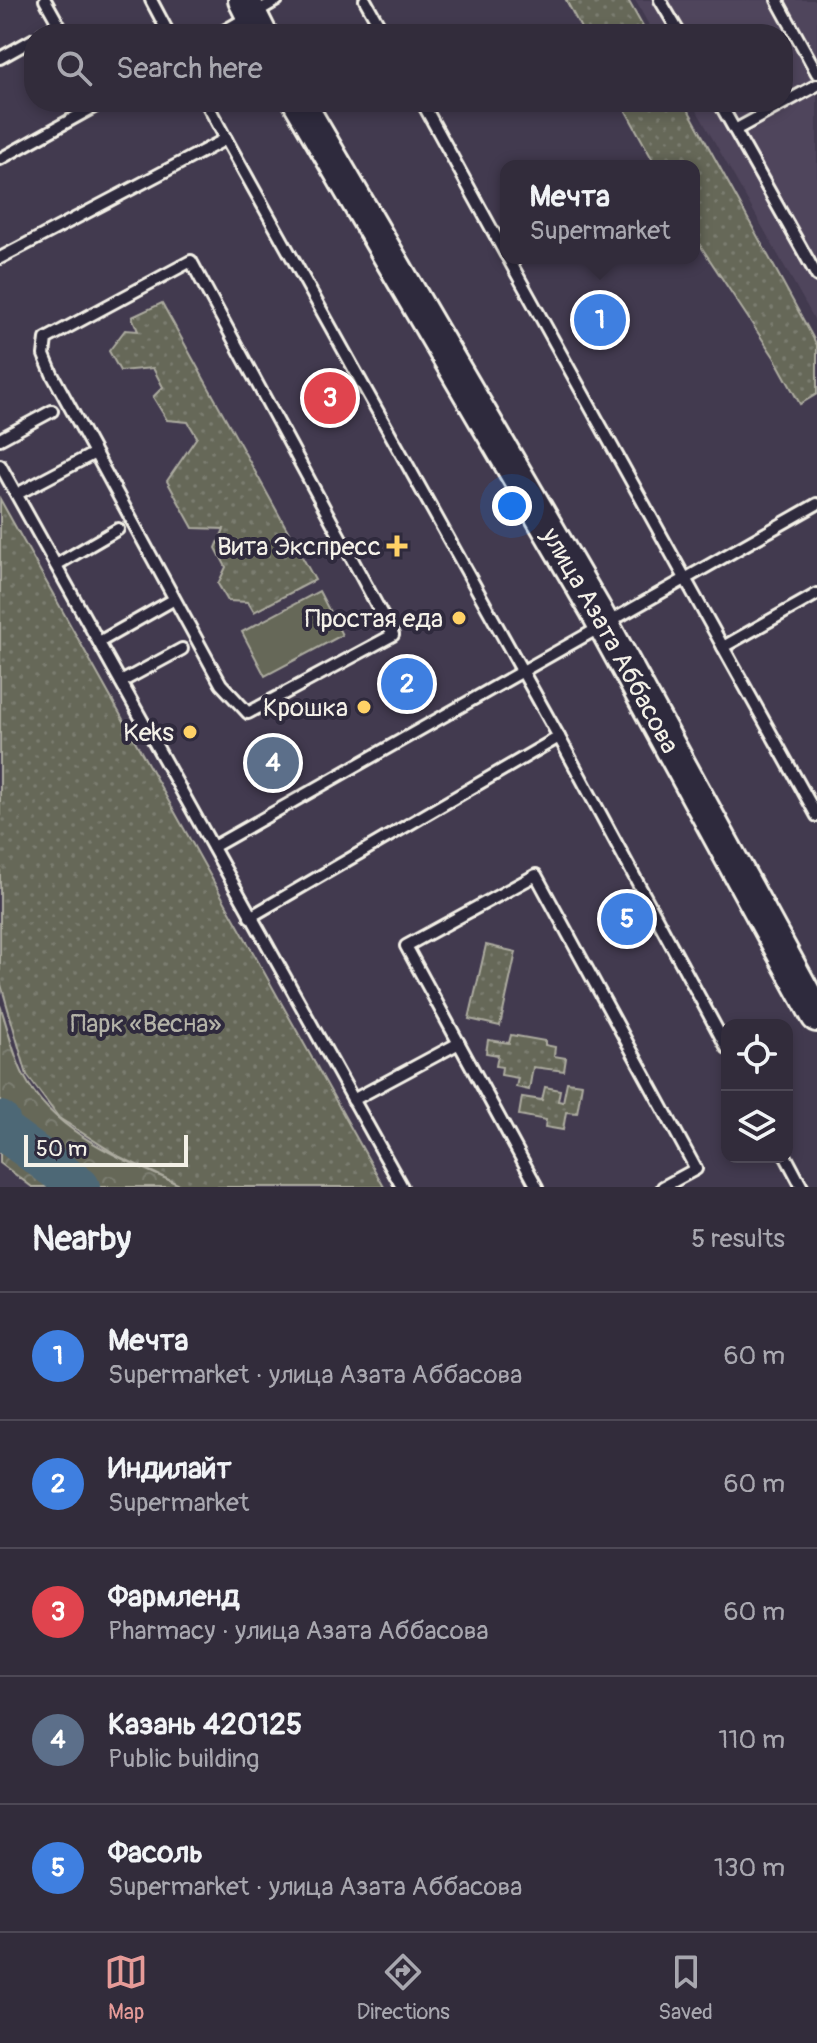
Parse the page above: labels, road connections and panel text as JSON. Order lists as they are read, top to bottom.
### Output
{
  "streets": {
    "street": ["улица Азата Аббасова"]
  },
  "parks": ["Парк «Весна»"],
  "places": {
    "health": ["Вита Экспресс"],
    "other": ["Простая еда", "Крошка", "Keks"]
  },
  "scale_bar": "50 m",
  "page": {
    "search": "Search here",
    "popup": ["Мечта", "Supermarket"],
    "pins": [
      "1",
      "3",
      "2",
      "4",
      "5"
    ],
    "scale": "50 m",
    "heading": ["Nearby", "5 results"],
    "list": [
      {
        "mark": "1",
        "name": "Мечта",
        "note": "Supermarket · улица Азата Аббасова",
        "value": "60 m"
      },
      {
        "mark": "2",
        "name": "Индилайт",
        "note": "Supermarket",
        "value": "60 m"
      },
      {
        "mark": "3",
        "name": "Фармленд",
        "note": "Pharmacy · улица Азата Аббасова",
        "value": "60 m"
      },
      {
        "mark": "4",
        "name": "Казань 420125",
        "note": "Public building",
        "value": "110 m"
      },
      {
        "mark": "5",
        "name": "Фасоль",
        "note": "Supermarket · улица Азата Аббасова",
        "value": "130 m"
      }
    ],
    "nav": ["Map", "Directions", "Saved"]
  }
}
